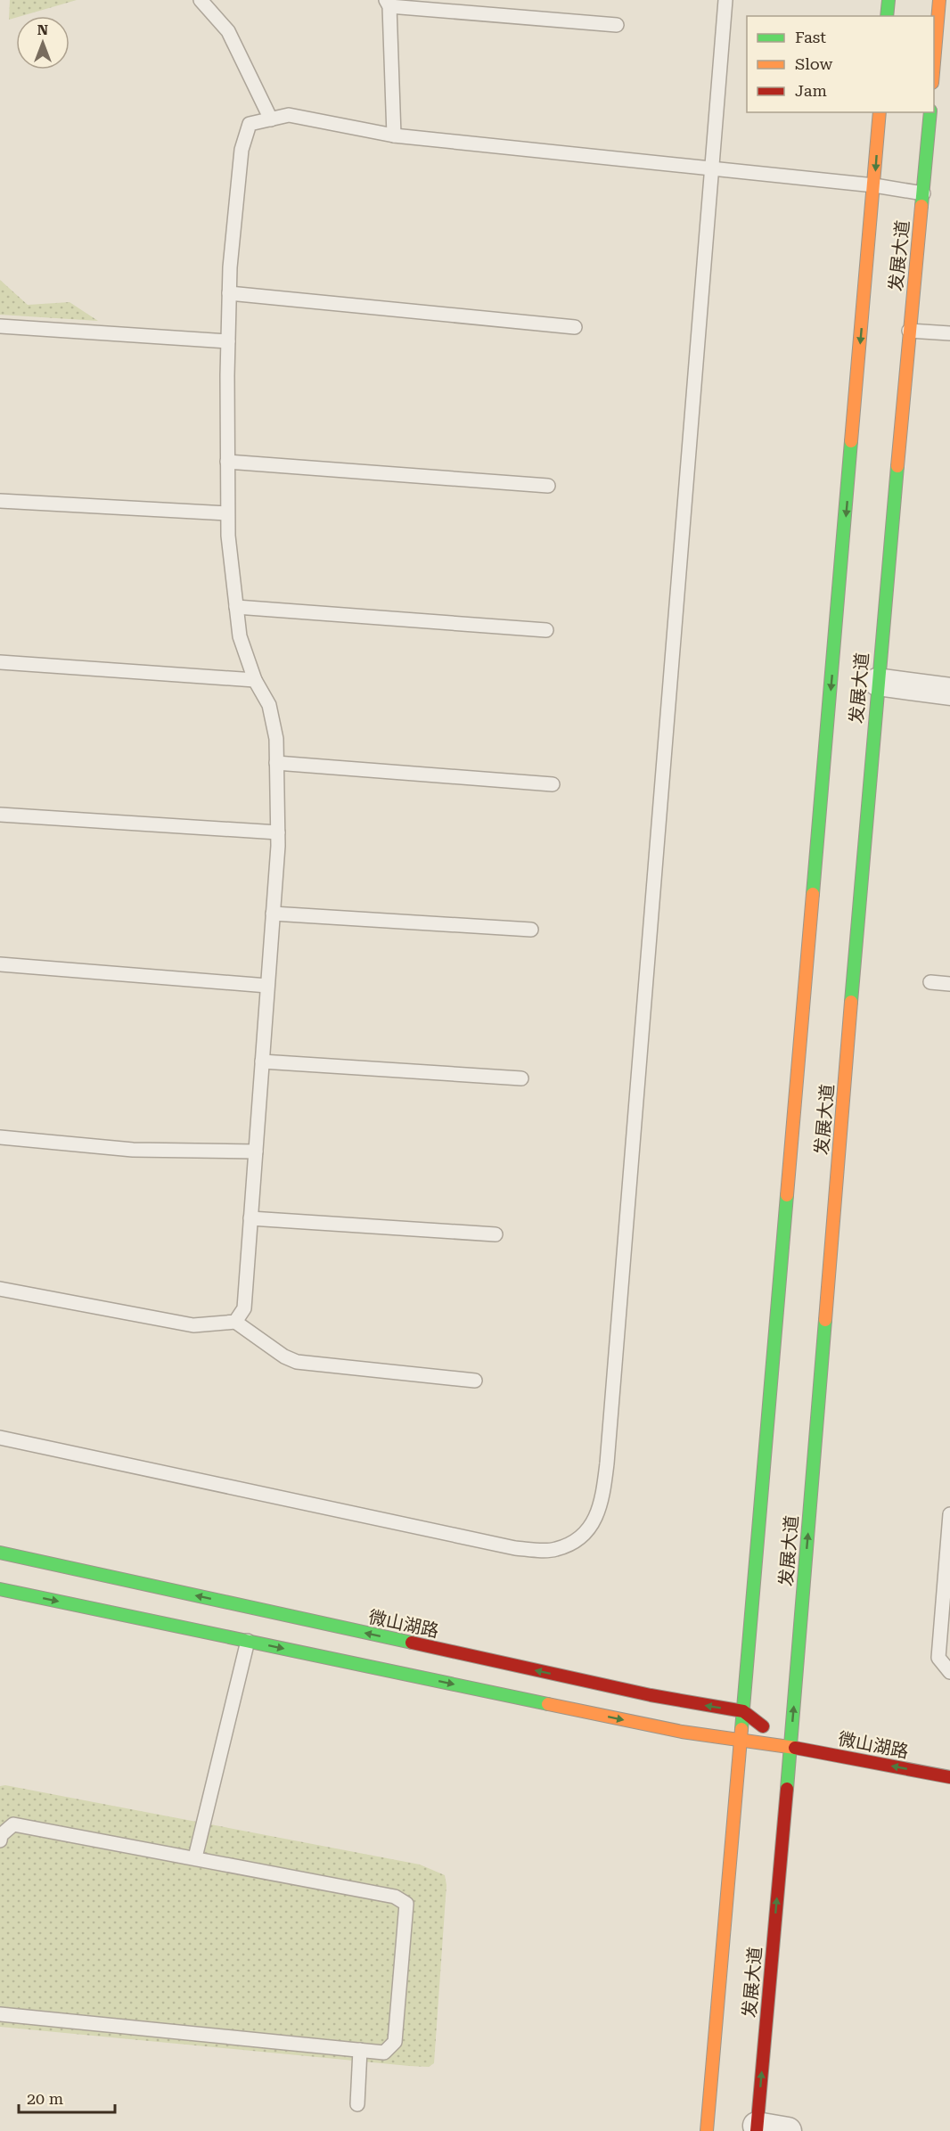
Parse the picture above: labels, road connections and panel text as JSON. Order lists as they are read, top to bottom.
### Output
{
  "streets": {
    "main road": ["发展大道", "微山湖路"]
  },
  "crossings": [
    ["发展大道", "微山湖路"]
  ],
  "legend": ["Fast", "Slow", "Jam"],
  "scale_bar": "20 m",
  "north": "top"
}
